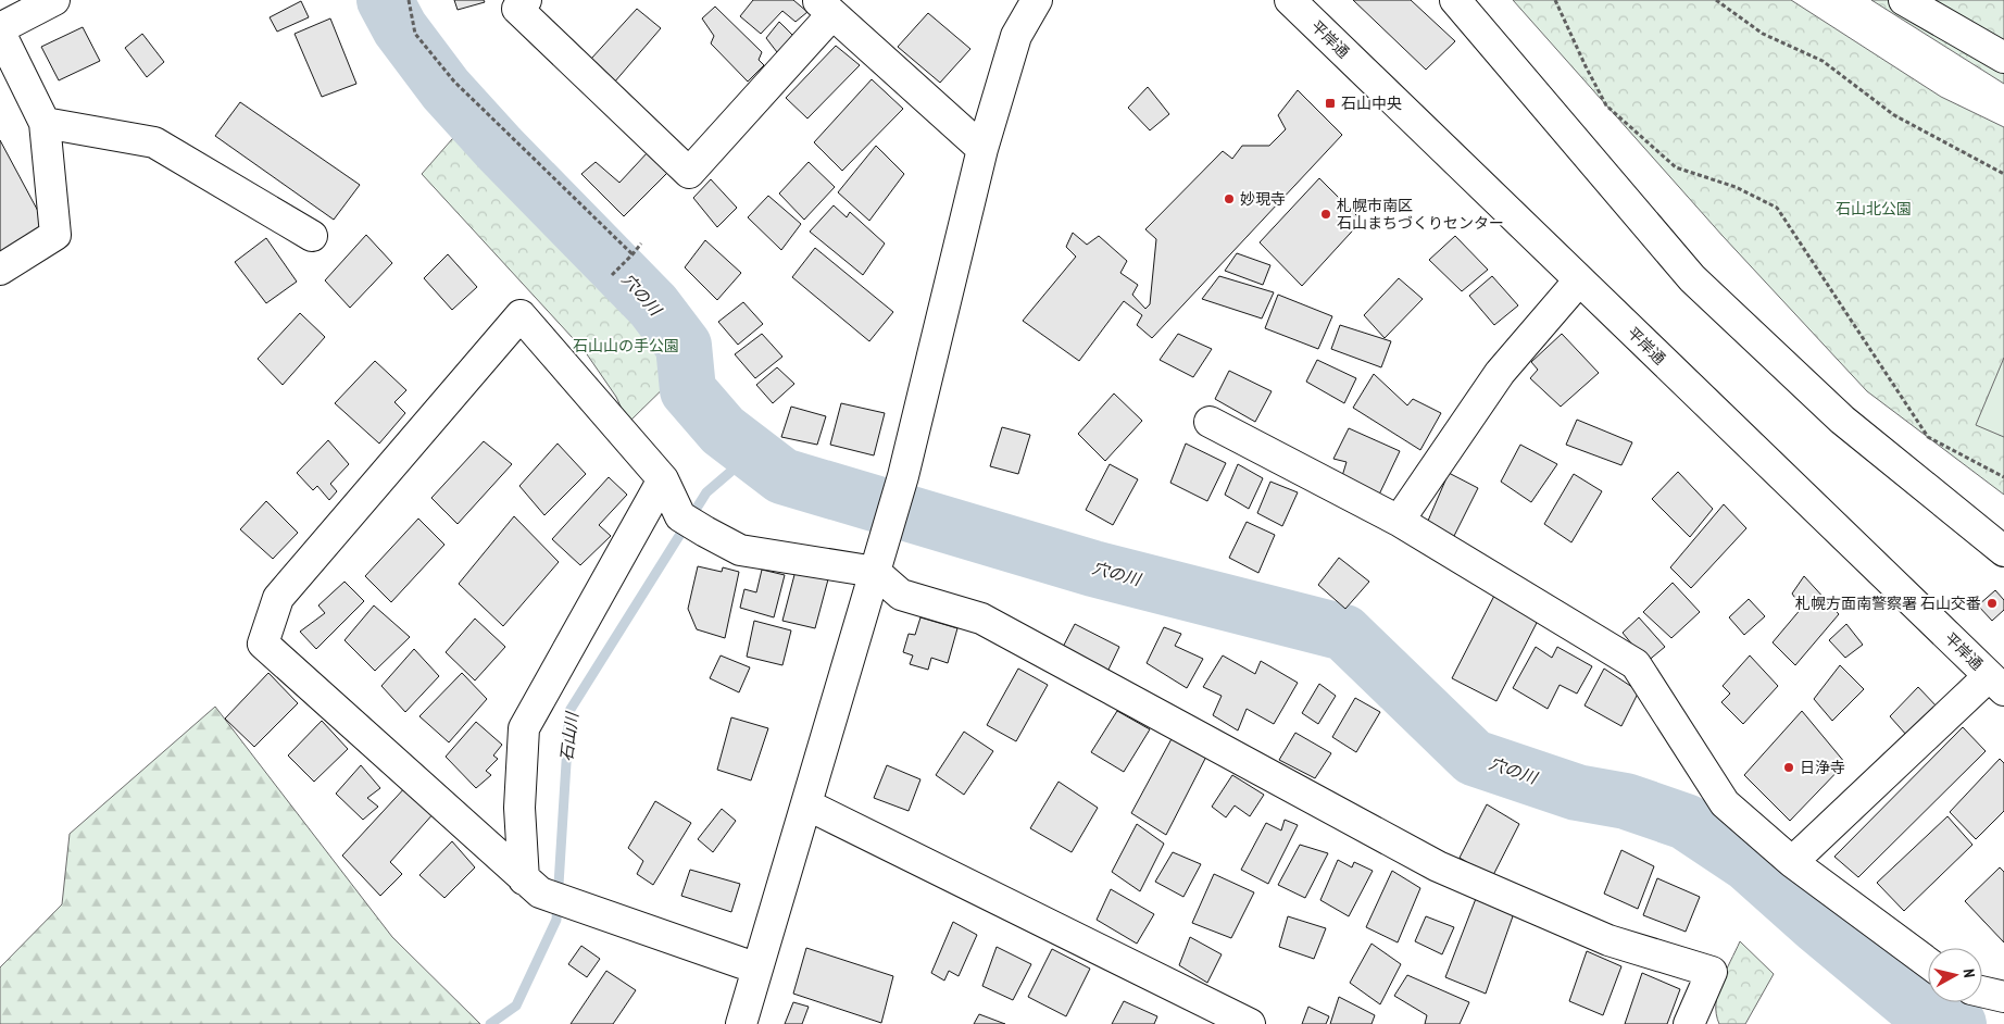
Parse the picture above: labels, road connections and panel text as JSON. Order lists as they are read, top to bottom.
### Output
{
  "streets": {
    "street": ["平岸通"]
  },
  "water": ["穴の川", "石山川"],
  "parks": ["石山北公園", "石山山の手公園"],
  "places": {
    "transit": ["石山中央"],
    "other": [
      "妙現寺",
      "札幌市南区 石山まちづくりセンター",
      "札幌方面南警察署 石山交番",
      "日浄寺"
    ]
  },
  "north": "right"
}
